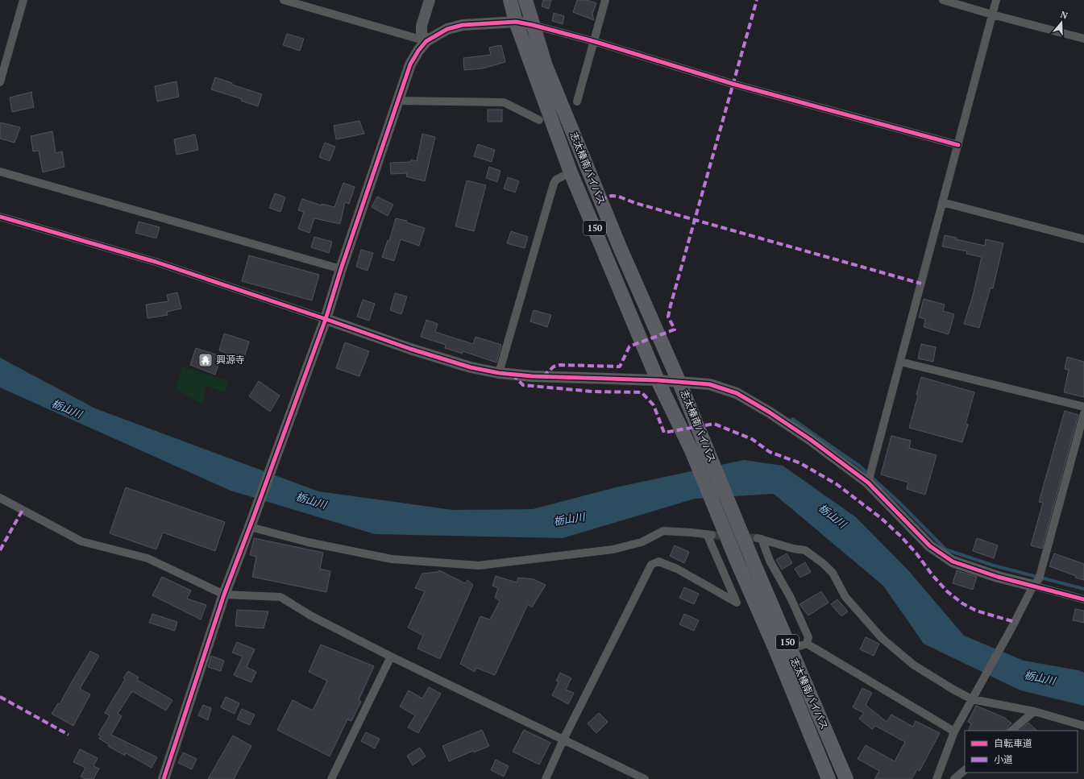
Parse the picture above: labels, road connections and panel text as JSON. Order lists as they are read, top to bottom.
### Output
{
  "streets": {
    "highway": ["志太榛南バイパス", "150"]
  },
  "water": ["栃山川"],
  "places": {
    "temple": ["興源寺"]
  },
  "legend": ["自転車道", "小道"],
  "north": "top"
}
